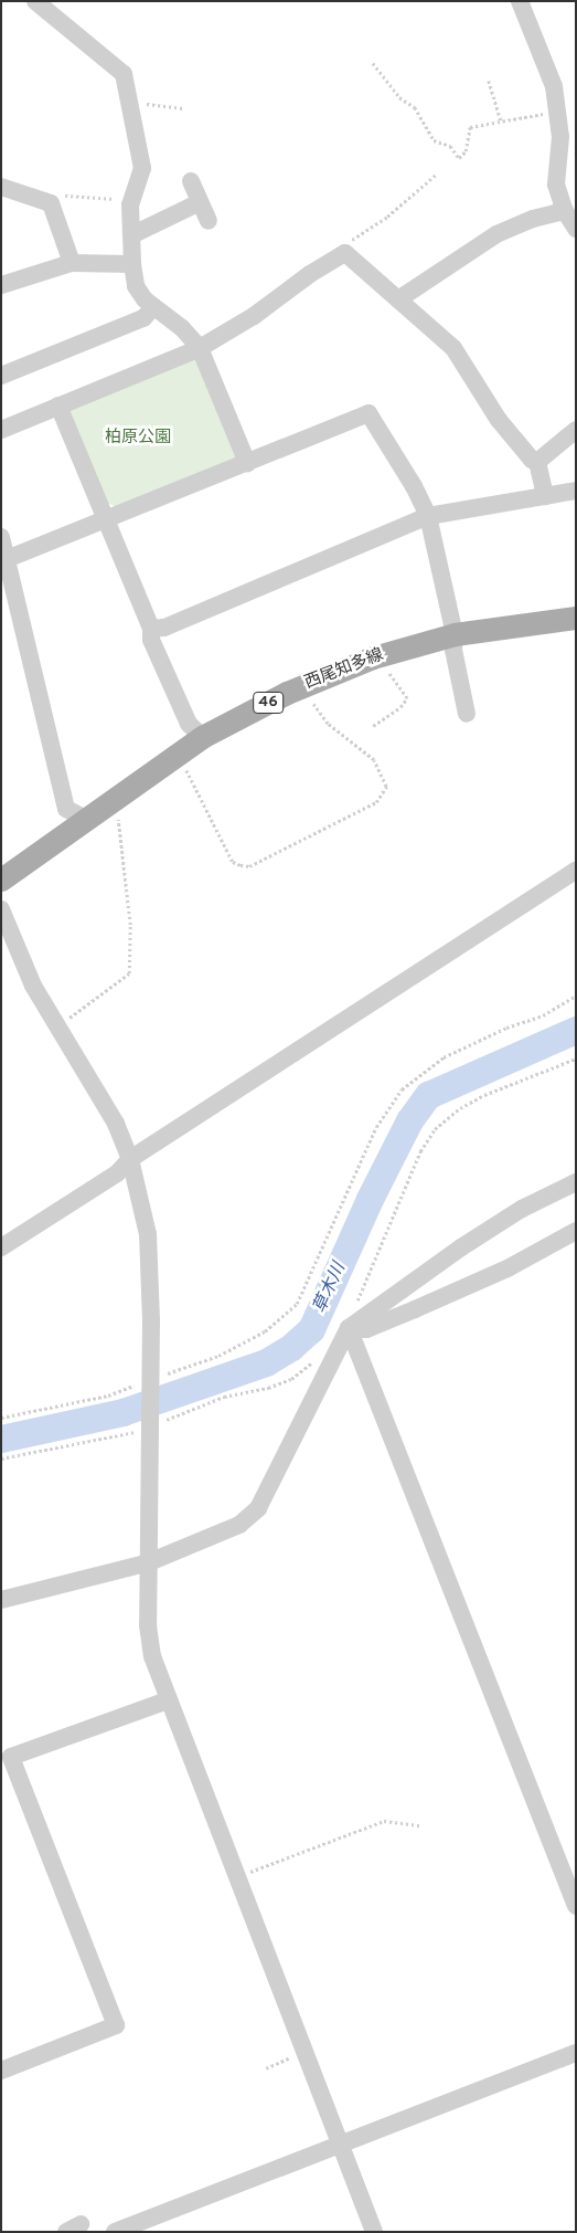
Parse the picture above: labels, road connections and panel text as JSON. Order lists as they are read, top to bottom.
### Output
{
  "streets": {
    "main road": ["西尾知多線", "46"]
  },
  "water": ["草木川"],
  "parks": ["柏原公園"]
}
